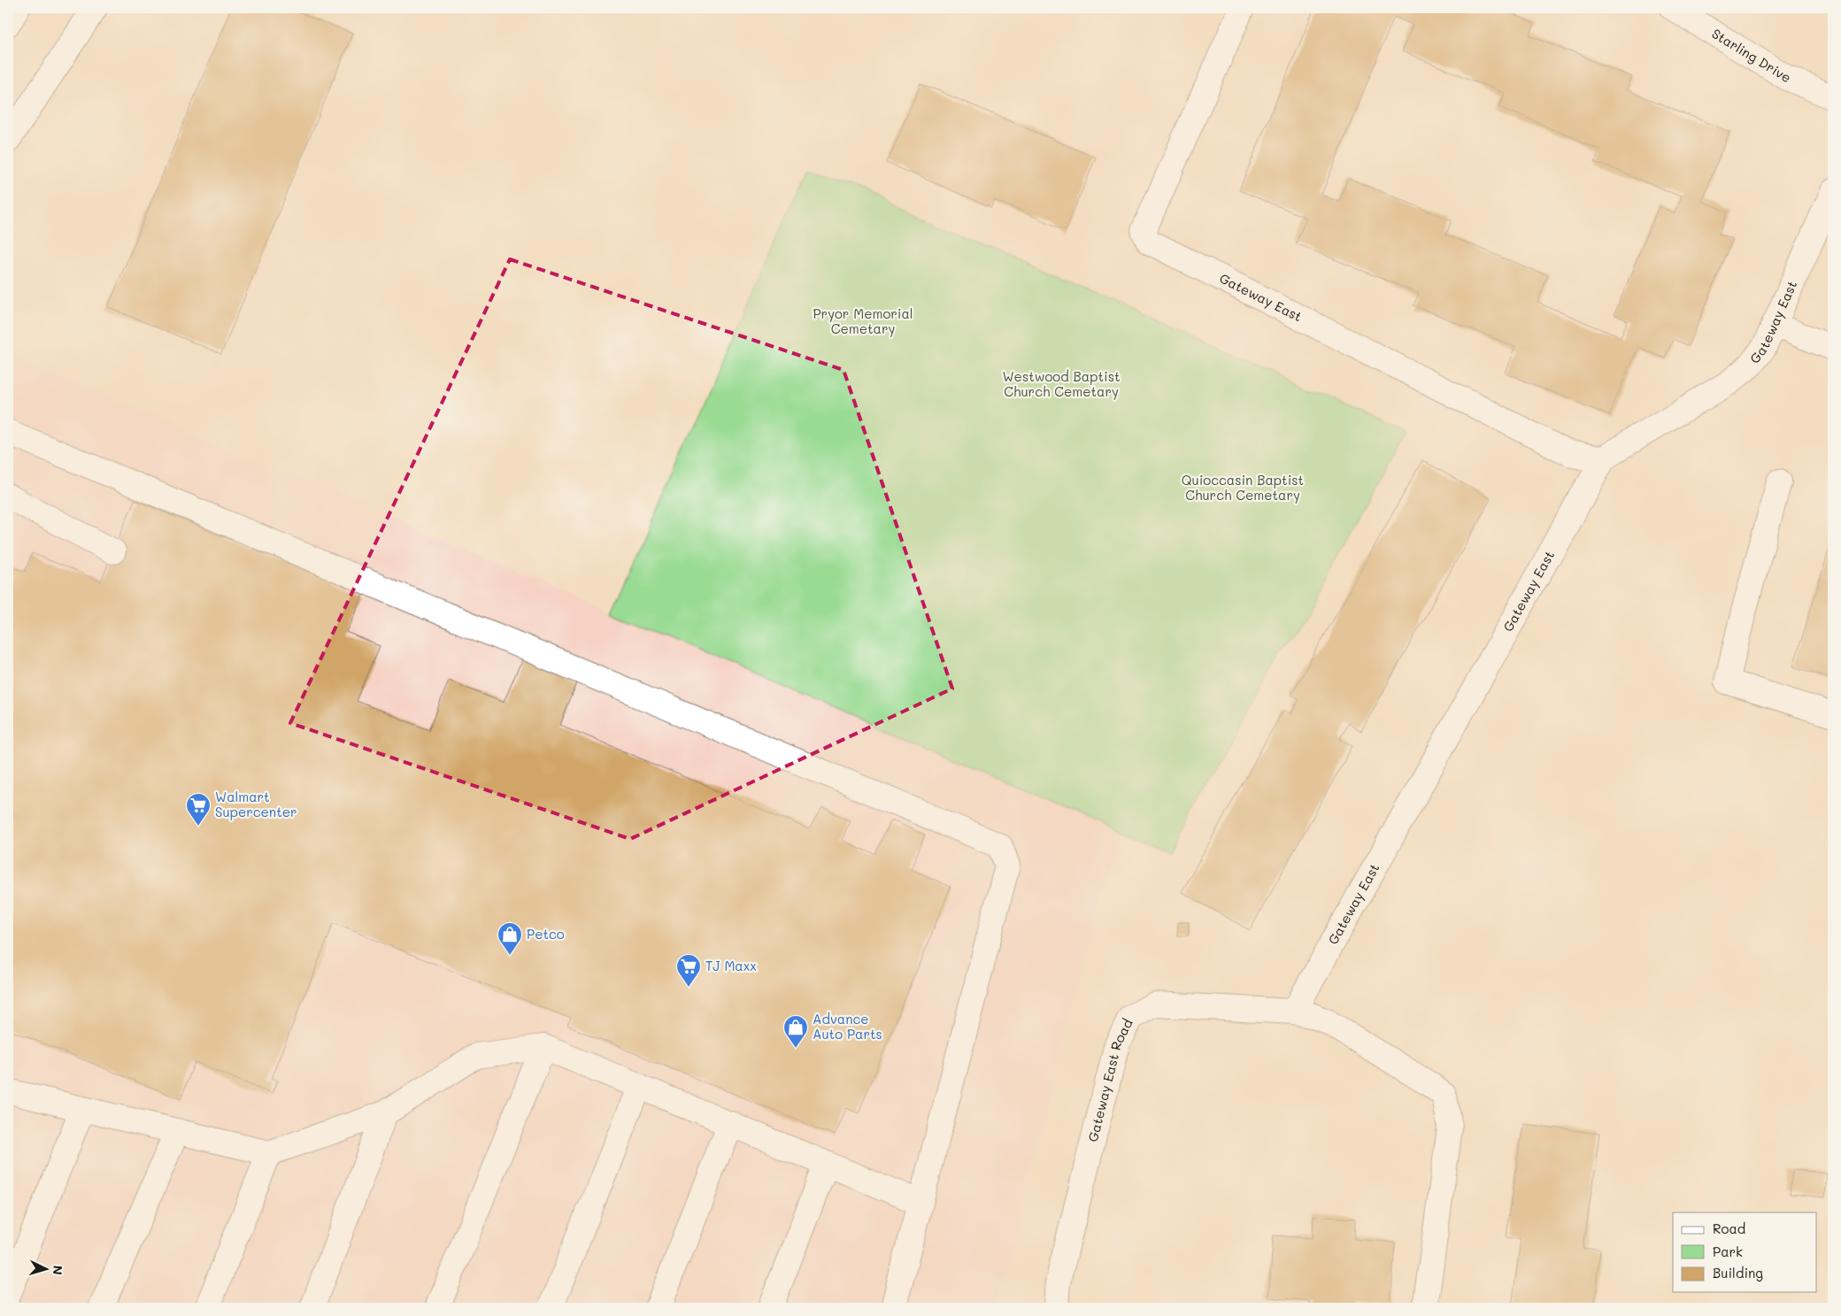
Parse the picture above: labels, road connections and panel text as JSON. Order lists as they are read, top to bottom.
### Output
{
  "streets": {
    "street": ["Starling Drive", "Gateway East", "Gateway East Road"]
  },
  "crossings": [
    ["Gateway East", "Gateway East Road"]
  ],
  "parks": ["Pryor Memorial Cemetary", "Westwood Baptist Church Cemetary", "Quioccasin Baptist Church Cemetary"],
  "places": {
    "supermarket": ["Walmart Supercenter", "TJ Maxx"],
    "shop": ["Petco", "Advance Auto Parts"]
  },
  "legend": ["Road", "Park", "Building"],
  "north": "right"
}
